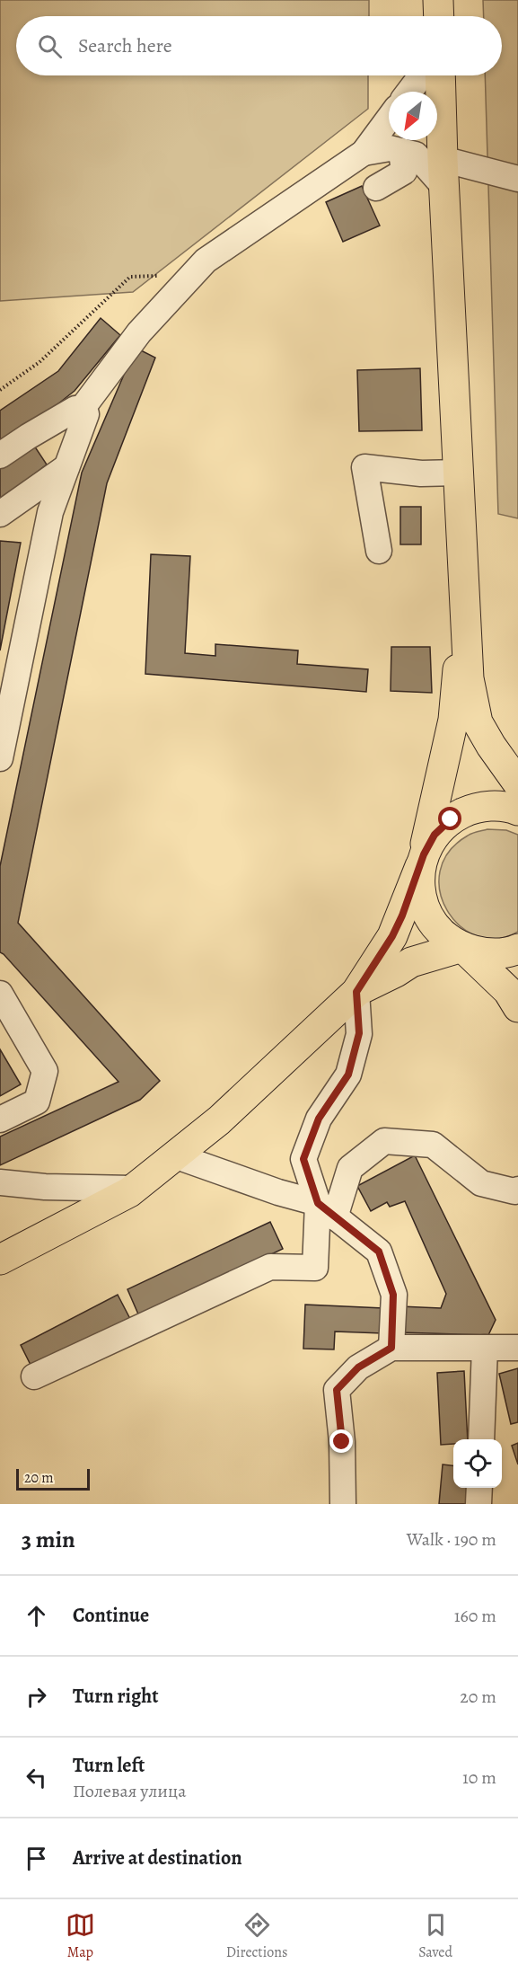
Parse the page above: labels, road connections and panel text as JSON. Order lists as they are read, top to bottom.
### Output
{
  "scale_bar": "20 m",
  "north": "bottom left",
  "page": {
    "search": "Search here",
    "scale": "20 m",
    "heading": ["3 min", "Walk · 190 m"],
    "list": [
      ["Continue", "160 m"],
      ["Turn right", "20 m"],
      ["Turn left", "Полевая улица", "10 m"],
      "Arrive at destination"
    ],
    "nav": ["Map", "Directions", "Saved"]
  }
}
